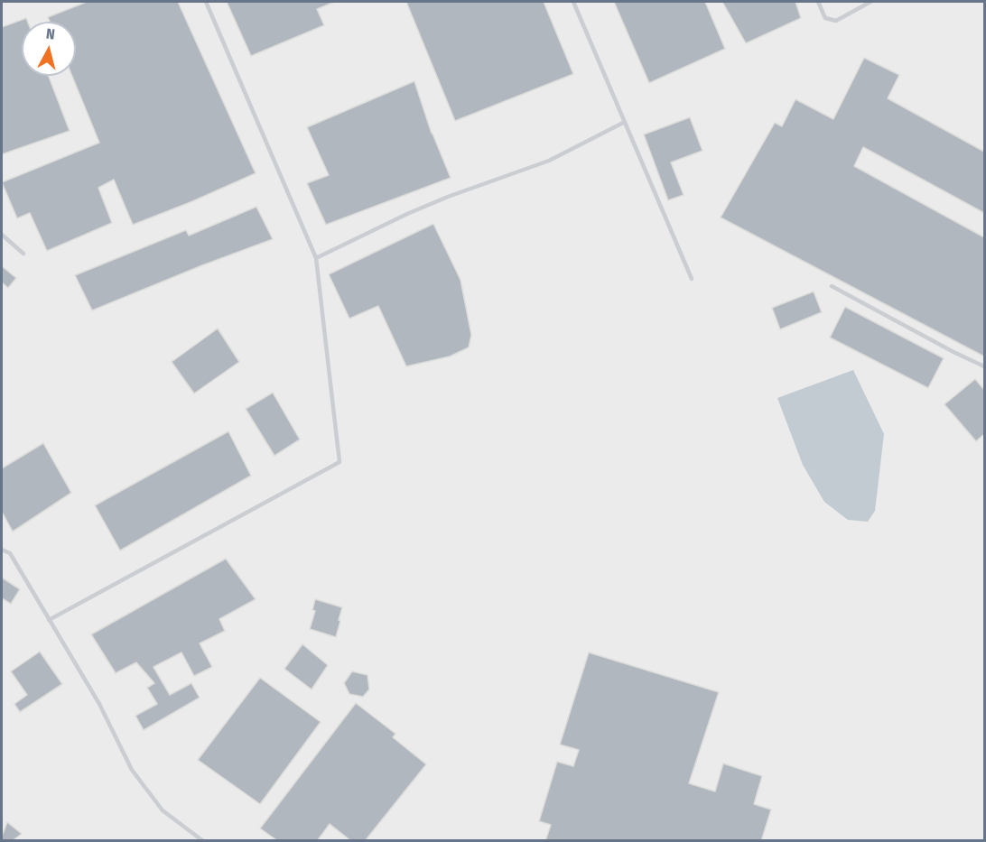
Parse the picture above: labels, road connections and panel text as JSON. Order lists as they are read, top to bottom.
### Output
{
  "north": "top"
}
